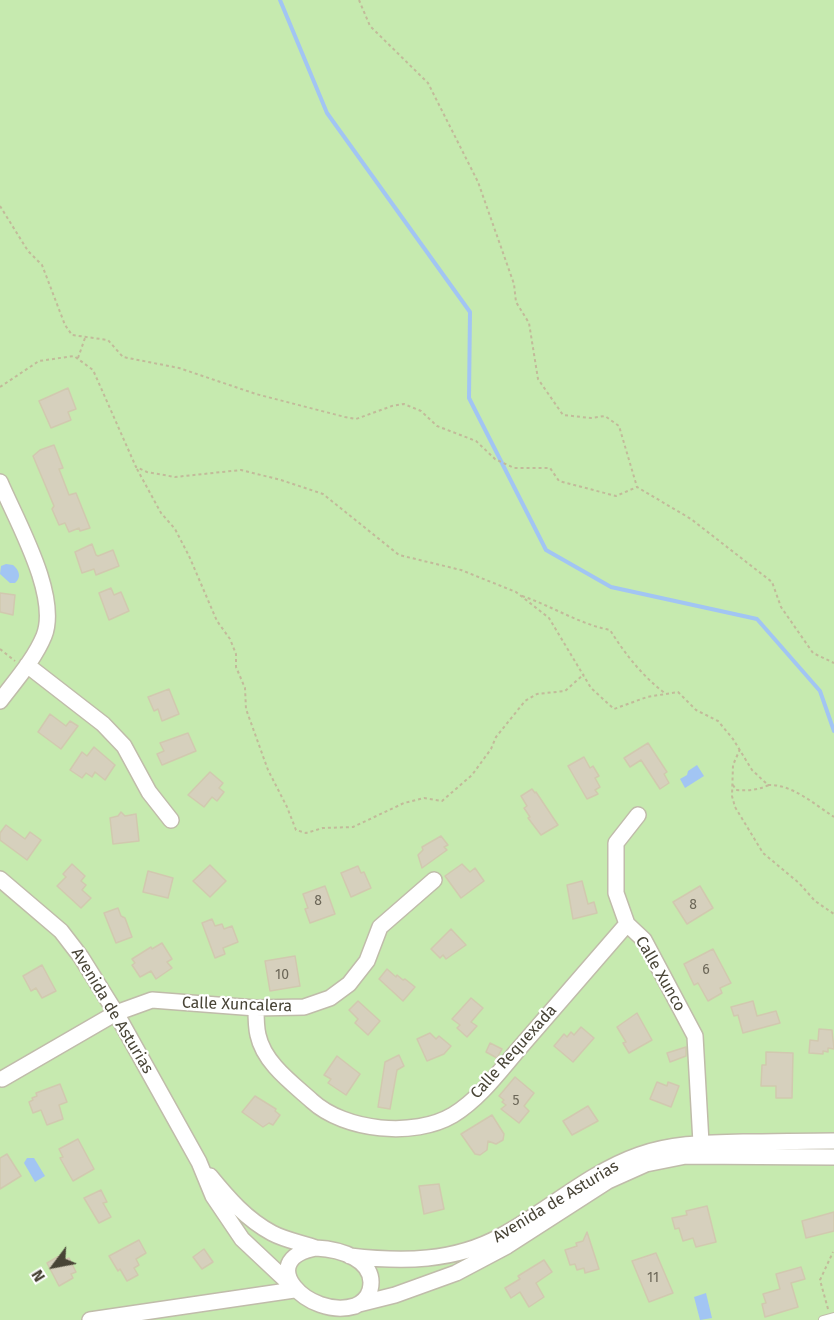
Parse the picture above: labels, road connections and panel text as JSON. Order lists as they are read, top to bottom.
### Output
{
  "streets": {
    "street": [
      "Calle Xunco",
      "Calle Xuncalera",
      "Avenida de Asturias",
      "Calle Requexada"
    ]
  },
  "crossings": [
    ["Calle Xunco", "Avenida de Asturias"],
    ["Calle Xunco", "Calle Requexada"],
    ["Calle Xuncalera", "Avenida de Asturias"],
    ["Calle Xuncalera", "Calle Requexada"]
  ],
  "house_numbers": [
    "8",
    "8",
    "6",
    "10",
    "5",
    "11"
  ],
  "north": "bottom left"
}
